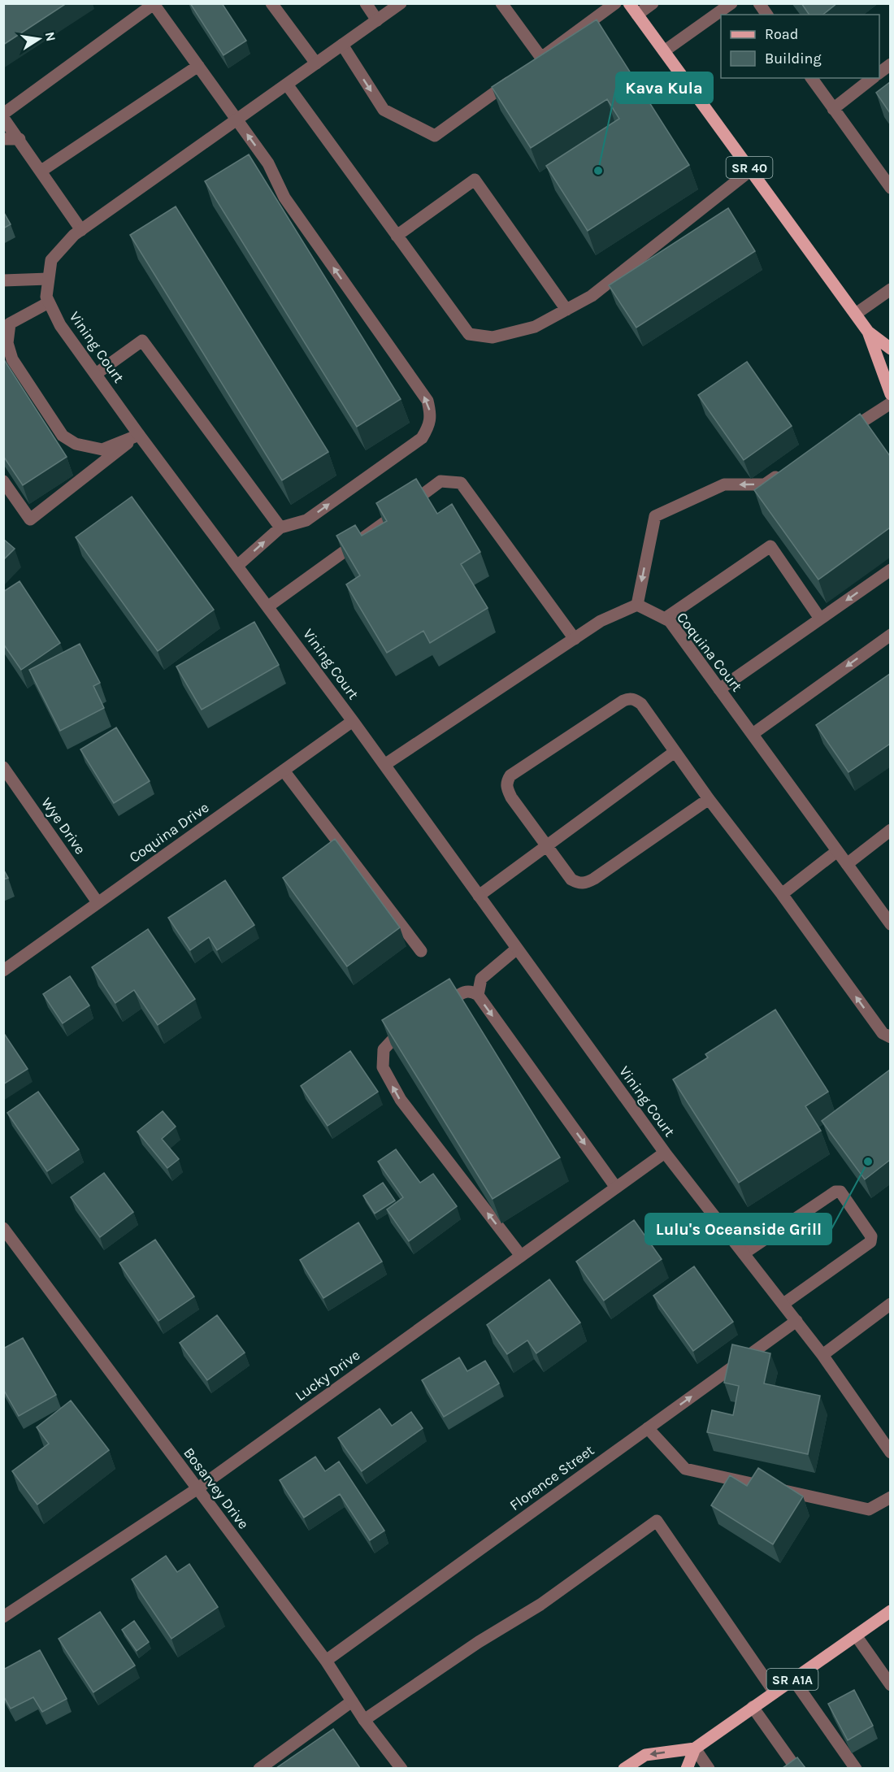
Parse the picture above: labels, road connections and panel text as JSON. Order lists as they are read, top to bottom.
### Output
{
  "streets": {
    "main road": ["SR 40", "SR A1A"],
    "street": [
      "Vining Court",
      "Coquina Court",
      "Wye Drive",
      "Coquina Drive",
      "Lucky Drive",
      "Florence Street",
      "Bosarvey Drive"
    ]
  },
  "crossings": [
    ["Vining Court", "Coquina Drive"],
    ["Vining Court", "Lucky Drive"],
    ["Vining Court", "Florence Street"],
    ["Wye Drive", "Coquina Drive"],
    ["Lucky Drive", "Bosarvey Drive"],
    ["Florence Street", "Bosarvey Drive"]
  ],
  "places": ["Kava Kula", "Lulu's Oceanside Grill"],
  "legend": ["Road", "Building"],
  "north": "right"
}
